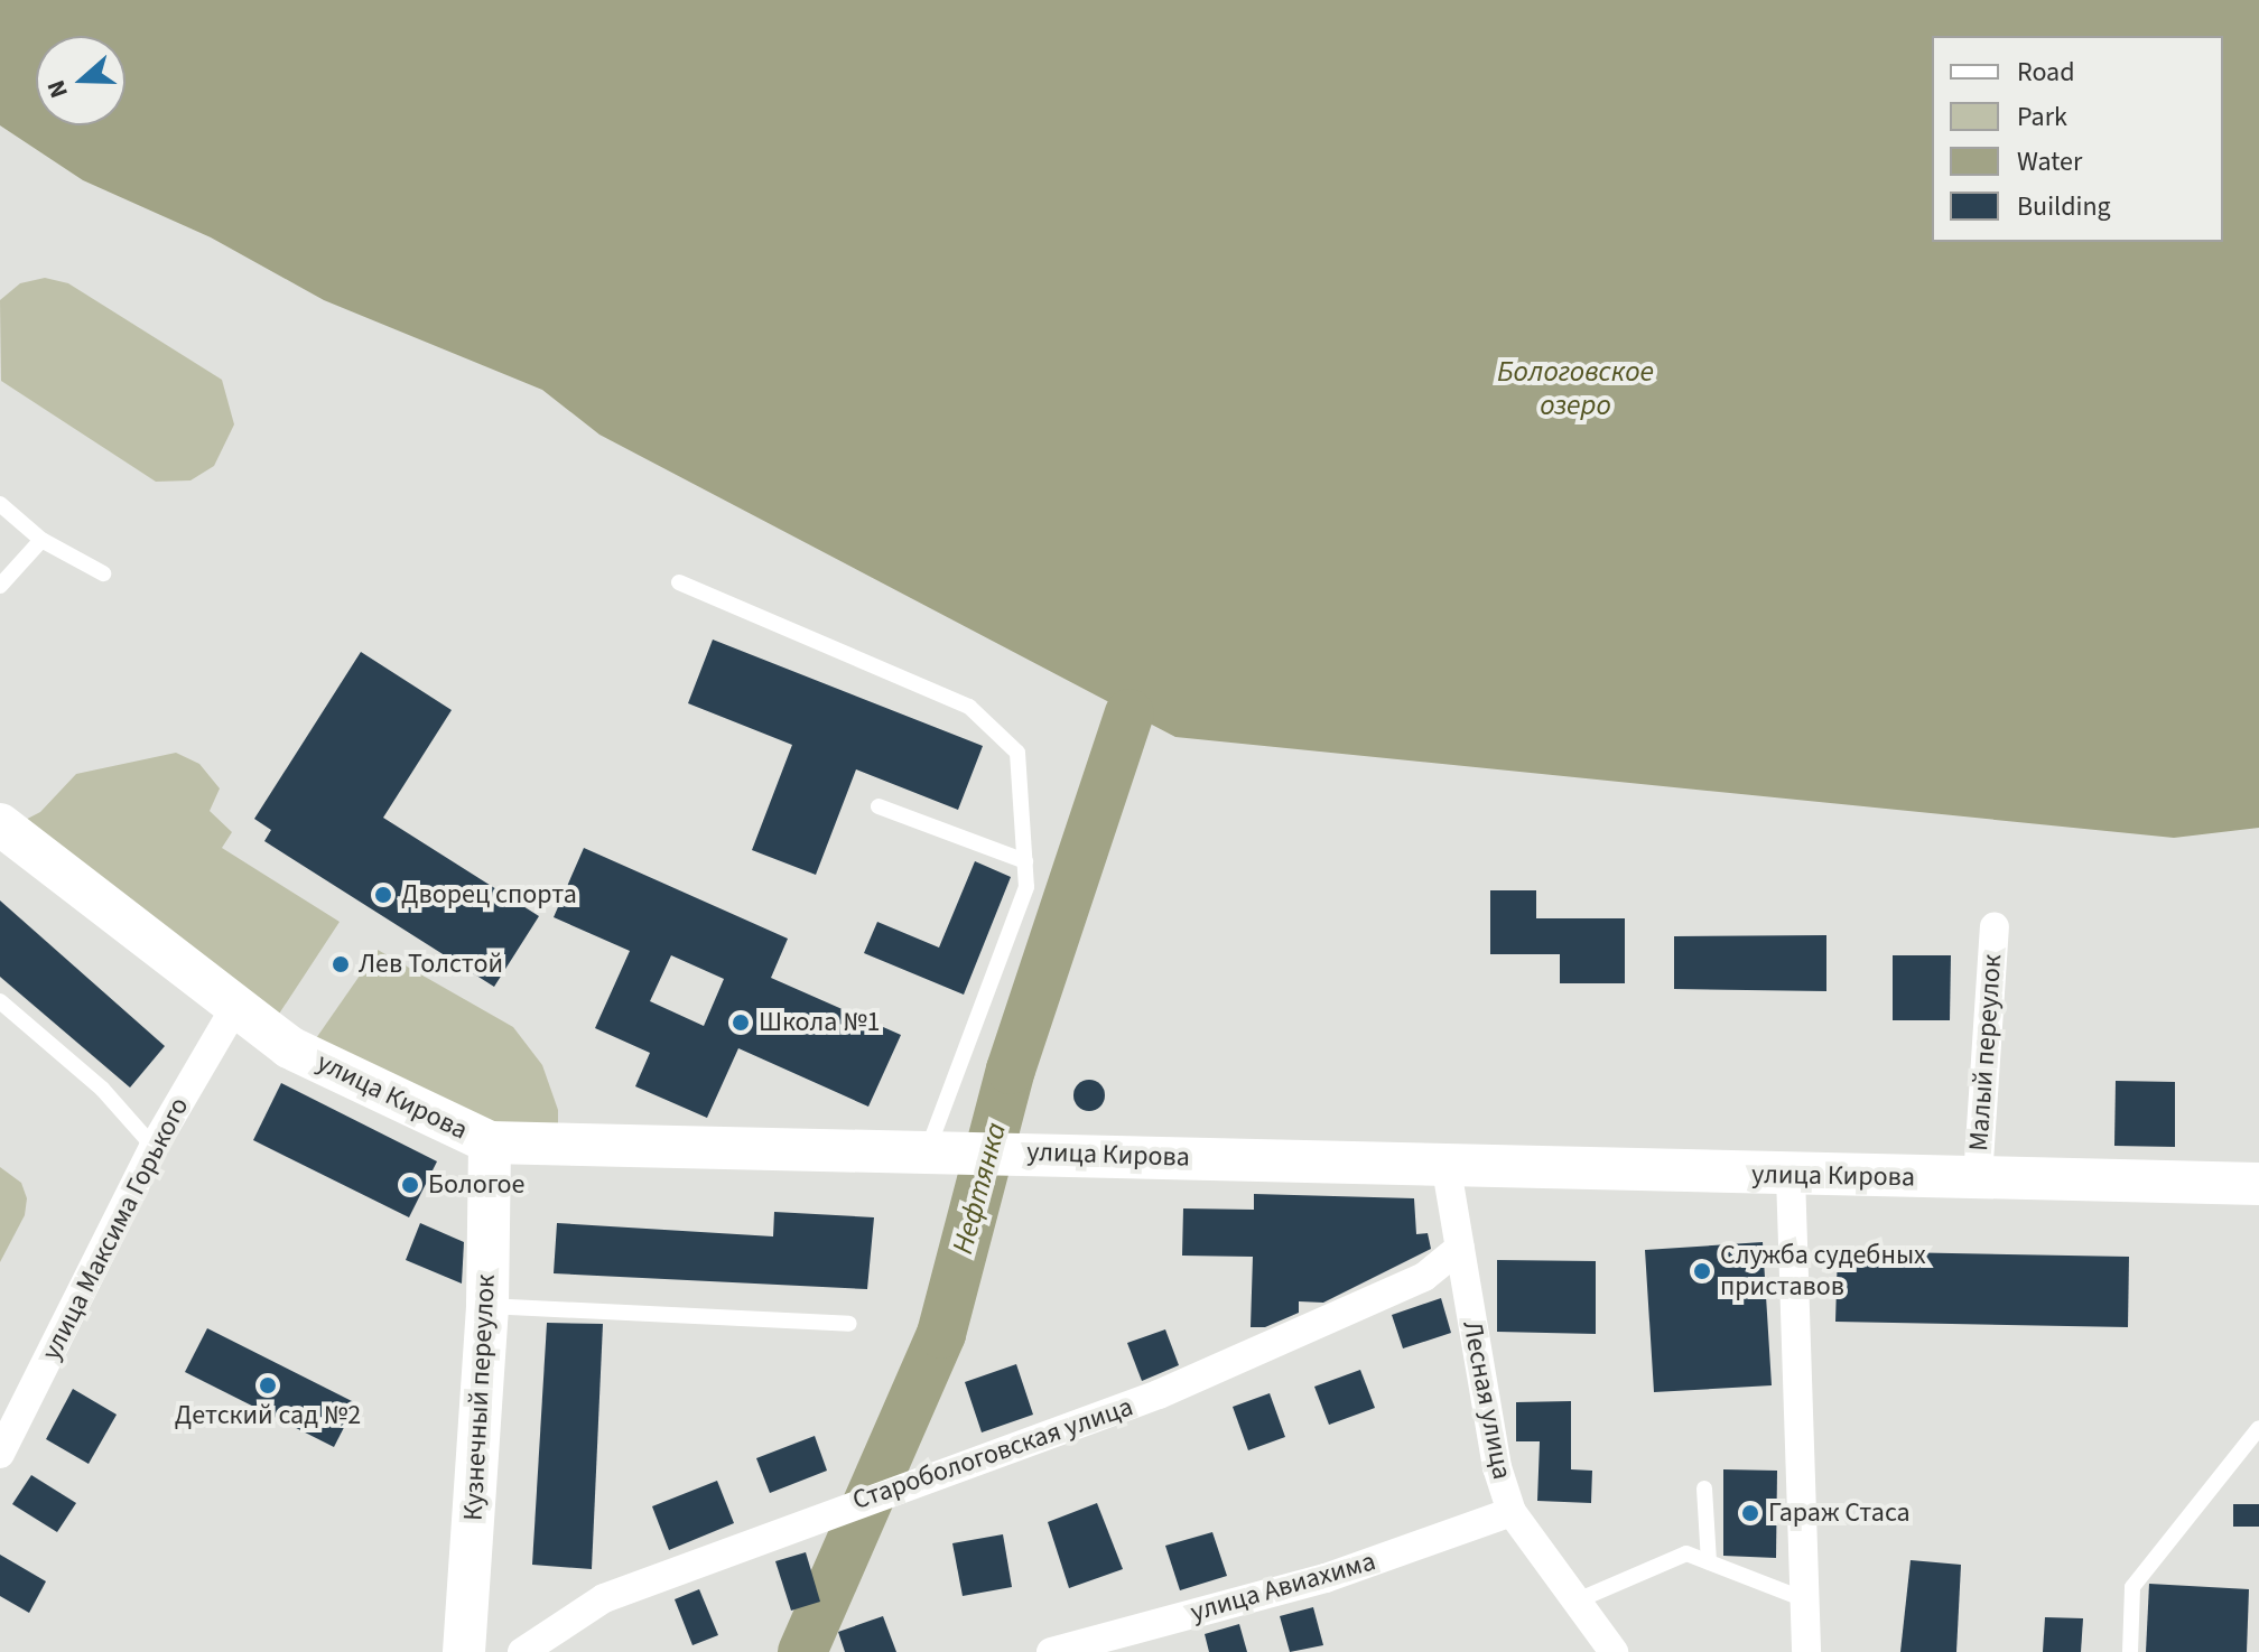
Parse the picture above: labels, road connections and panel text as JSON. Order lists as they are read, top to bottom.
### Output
{
  "streets": {
    "main road": ["улица Кирова", "Кузнечный переулок"],
    "street": [
      "Малый переулок",
      "улица Максима Горького",
      "Лесная улица",
      "Старобологовская улица",
      "улица Авиахима"
    ]
  },
  "crossings": [
    ["Малый переулок", "улица Кирова"],
    ["улица Кирова", "улица Максима Горького"],
    ["улица Кирова", "Кузнечный переулок"],
    ["улица Кирова", "Лесная улица"],
    ["Лесная улица", "Старобологовская улица"],
    ["Лесная улица", "улица Авиахима"]
  ],
  "water": ["Бологовское озеро", "Нефтянка"],
  "places": [
    "Дворец спорта",
    "Лев Толстой",
    "Школа №1",
    "Бологое",
    "Служба судебных приставов",
    "Детский сад №2",
    "Гараж Стаса"
  ],
  "legend": [
    "Road",
    "Park",
    "Water",
    "Building"
  ],
  "north": "left"
}
